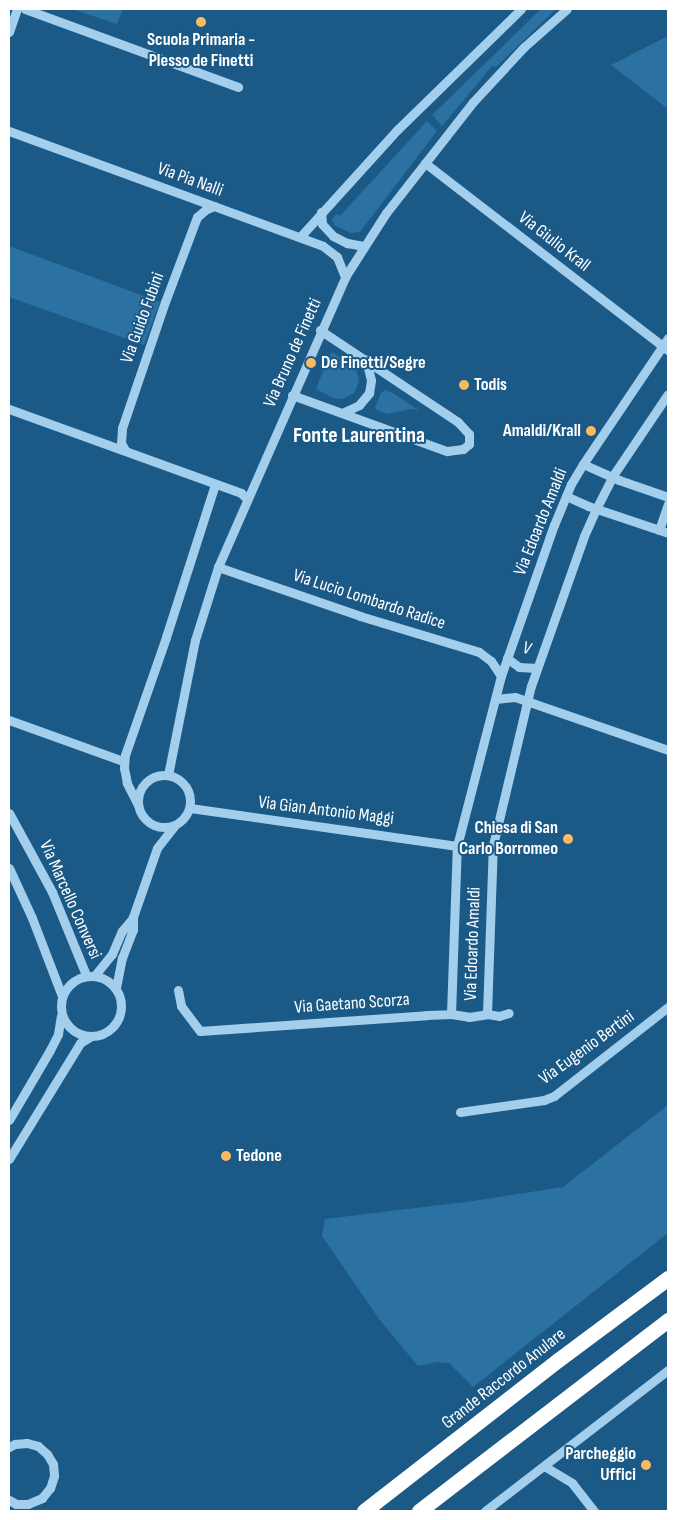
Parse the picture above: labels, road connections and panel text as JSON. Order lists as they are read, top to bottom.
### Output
{
  "streets": {
    "highway": ["Grande Raccordo Anulare"],
    "street": [
      "Via Pia Nalli",
      "Via Giulio Krall",
      "Via Guido Fubini",
      "Via Bruno de Finetti",
      "Via Edoardo Amaldi",
      "Via Lucio Lombardo Radice",
      "V",
      "Via Gian Antonio Maggi",
      "Via Marcello Conversi",
      "Via Gaetano Scorza",
      "Via Eugenio Bertini"
    ]
  },
  "crossings": [
    ["Via Pia Nalli", "Via Guido Fubini"],
    ["Via Pia Nalli", "Via Bruno de Finetti"],
    ["Via Giulio Krall", "Via Bruno de Finetti"],
    ["Via Giulio Krall", "Via Edoardo Amaldi"],
    ["Via Bruno de Finetti", "Via Lucio Lombardo Radice"],
    ["Via Bruno de Finetti", "Via Gian Antonio Maggi"],
    ["Via Edoardo Amaldi", "Via Lucio Lombardo Radice"],
    ["Via Edoardo Amaldi", "V"],
    ["Via Edoardo Amaldi", "Via Gian Antonio Maggi"],
    ["Via Edoardo Amaldi", "Via Gaetano Scorza"]
  ],
  "districts": ["Fonte Laurentina"],
  "places": [
    "Scuola Primaria - Plesso de Finetti",
    "De Finetti/Segre",
    "Todis",
    "Amaldi/Krall",
    "Chiesa di San Carlo Borromeo",
    "Tedone",
    "Parcheggio Uffici"
  ]
}
